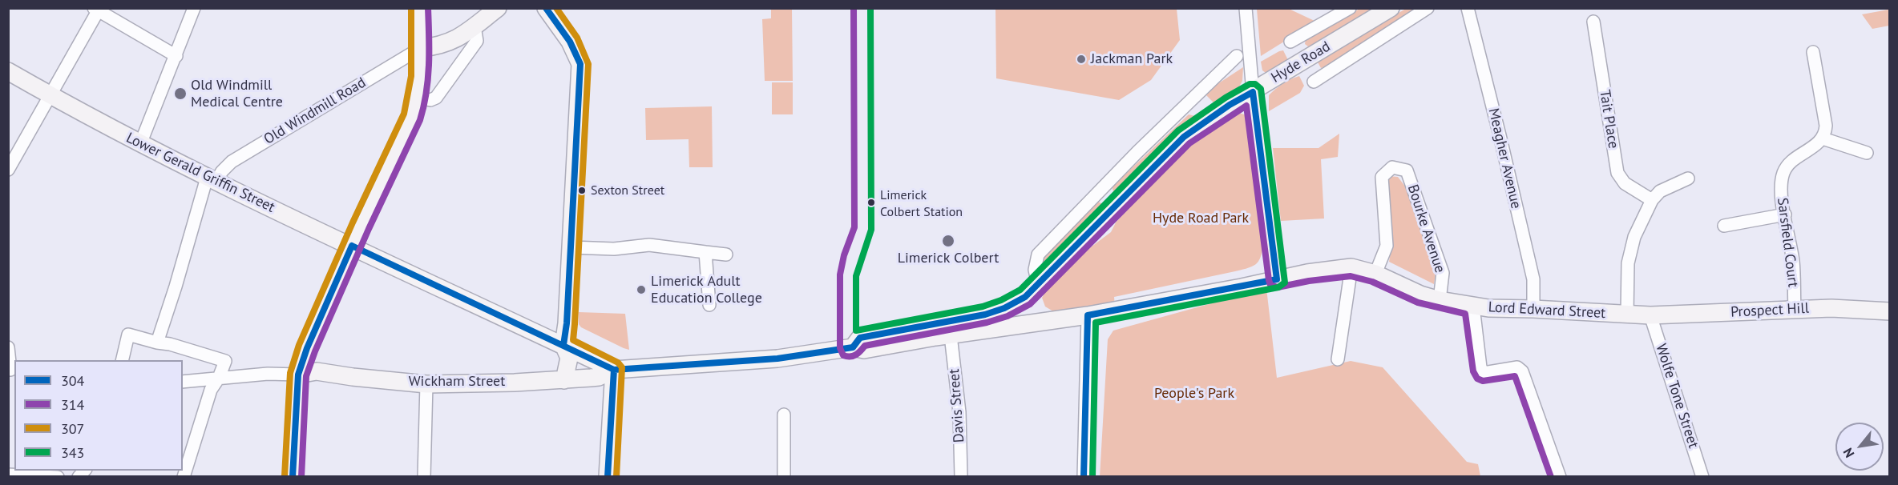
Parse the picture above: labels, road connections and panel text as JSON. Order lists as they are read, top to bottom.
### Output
{
  "streets": {
    "main road": [
      "Hyde Road",
      "Lower Gerald Griffin Street",
      "Lord Edward Street",
      "Prospect Hill",
      "Wickham Street"
    ],
    "street": [
      "Old Windmill Road",
      "Tait Place",
      "Meagher Avenue",
      "Bourke Avenue",
      "Sarsfield Court",
      "Wolfe Tone Street",
      "Davis Street"
    ]
  },
  "crossings": [
    ["Hyde Road", "Lord Edward Street"],
    ["Old Windmill Road", "Lower Gerald Griffin Street"],
    ["Meagher Avenue", "Lord Edward Street"],
    ["Lower Gerald Griffin Street", "Lord Edward Street"],
    ["Lower Gerald Griffin Street", "Wickham Street"],
    ["Bourke Avenue", "Lord Edward Street"],
    ["Sarsfield Court", "Prospect Hill"],
    ["Lord Edward Street", "Prospect Hill"],
    ["Lord Edward Street", "Wickham Street"],
    ["Lord Edward Street", "Wolfe Tone Street"],
    ["Lord Edward Street", "Davis Street"],
    ["Prospect Hill", "Wolfe Tone Street"]
  ],
  "parks": ["Hyde Road Park", "People's Park"],
  "places": [
    "Jackman Park",
    "Old Windmill Medical Centre",
    "Sexton Street",
    "Limerick Colbert Station",
    "Limerick Colbert",
    "Limerick Adult Education College"
  ],
  "lines": [
    "transit line 304",
    "transit line 314",
    "transit line 307",
    "transit line 343"
  ],
  "legend": [
    "304",
    "314",
    "307",
    "343"
  ],
  "north": "bottom left"
}
